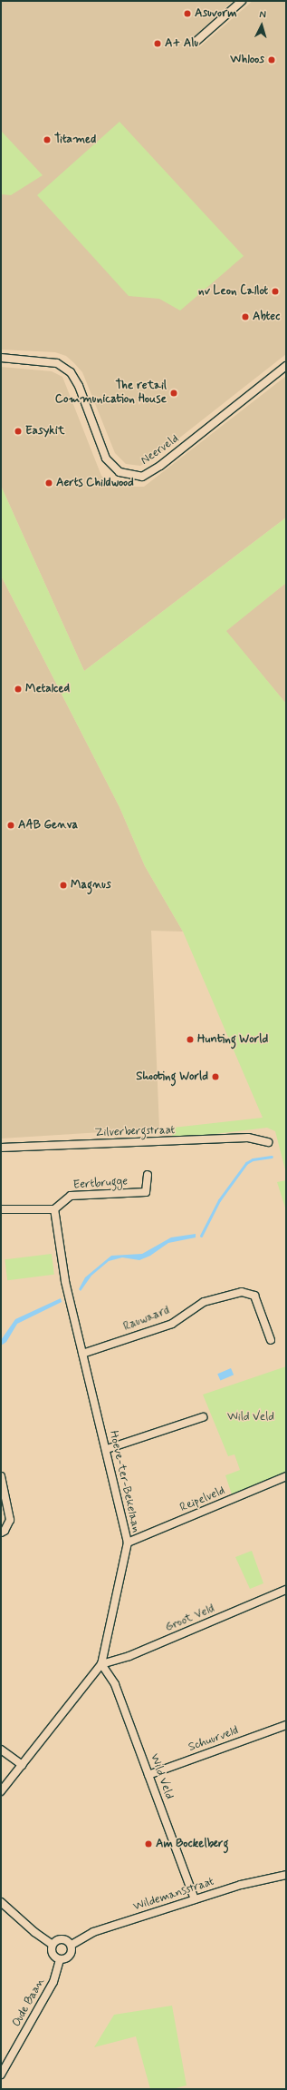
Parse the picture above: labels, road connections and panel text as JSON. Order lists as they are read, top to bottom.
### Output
{
  "streets": {
    "street": [
      "Neerveld",
      "Zilverbergstraat",
      "Eertbrugge",
      "Rauwaard",
      "Hoeve-ter-Bekelaan",
      "Reipelveld",
      "Groot Veld",
      "Schuurveld",
      "Wild Veld",
      "Wildemansstraat",
      "Oude Baan"
    ]
  },
  "crossings": [
    ["Eertbrugge", "Hoeve-ter-Bekelaan"],
    ["Rauwaard", "Hoeve-ter-Bekelaan"],
    ["Hoeve-ter-Bekelaan", "Reipelveld"],
    ["Hoeve-ter-Bekelaan", "Groot Veld"],
    ["Hoeve-ter-Bekelaan", "Wild Veld"],
    ["Groot Veld", "Wild Veld"],
    ["Schuurveld", "Wild Veld"],
    ["Wild Veld", "Wildemansstraat"],
    ["Wildemansstraat", "Oude Baan"]
  ],
  "parks": ["Wild Veld"],
  "places": [
    "Asuvorm",
    "A+ Alu",
    "Whloos",
    "Titamed",
    "nv Leon Callot",
    "Abtec",
    "The retail Communication House",
    "Easykit",
    "Aerts Childwood",
    "Metalced",
    "AAB Genva",
    "Magnus",
    "Hunting World",
    "Shooting World",
    "Am Bockelberg"
  ],
  "north": "top"
}
